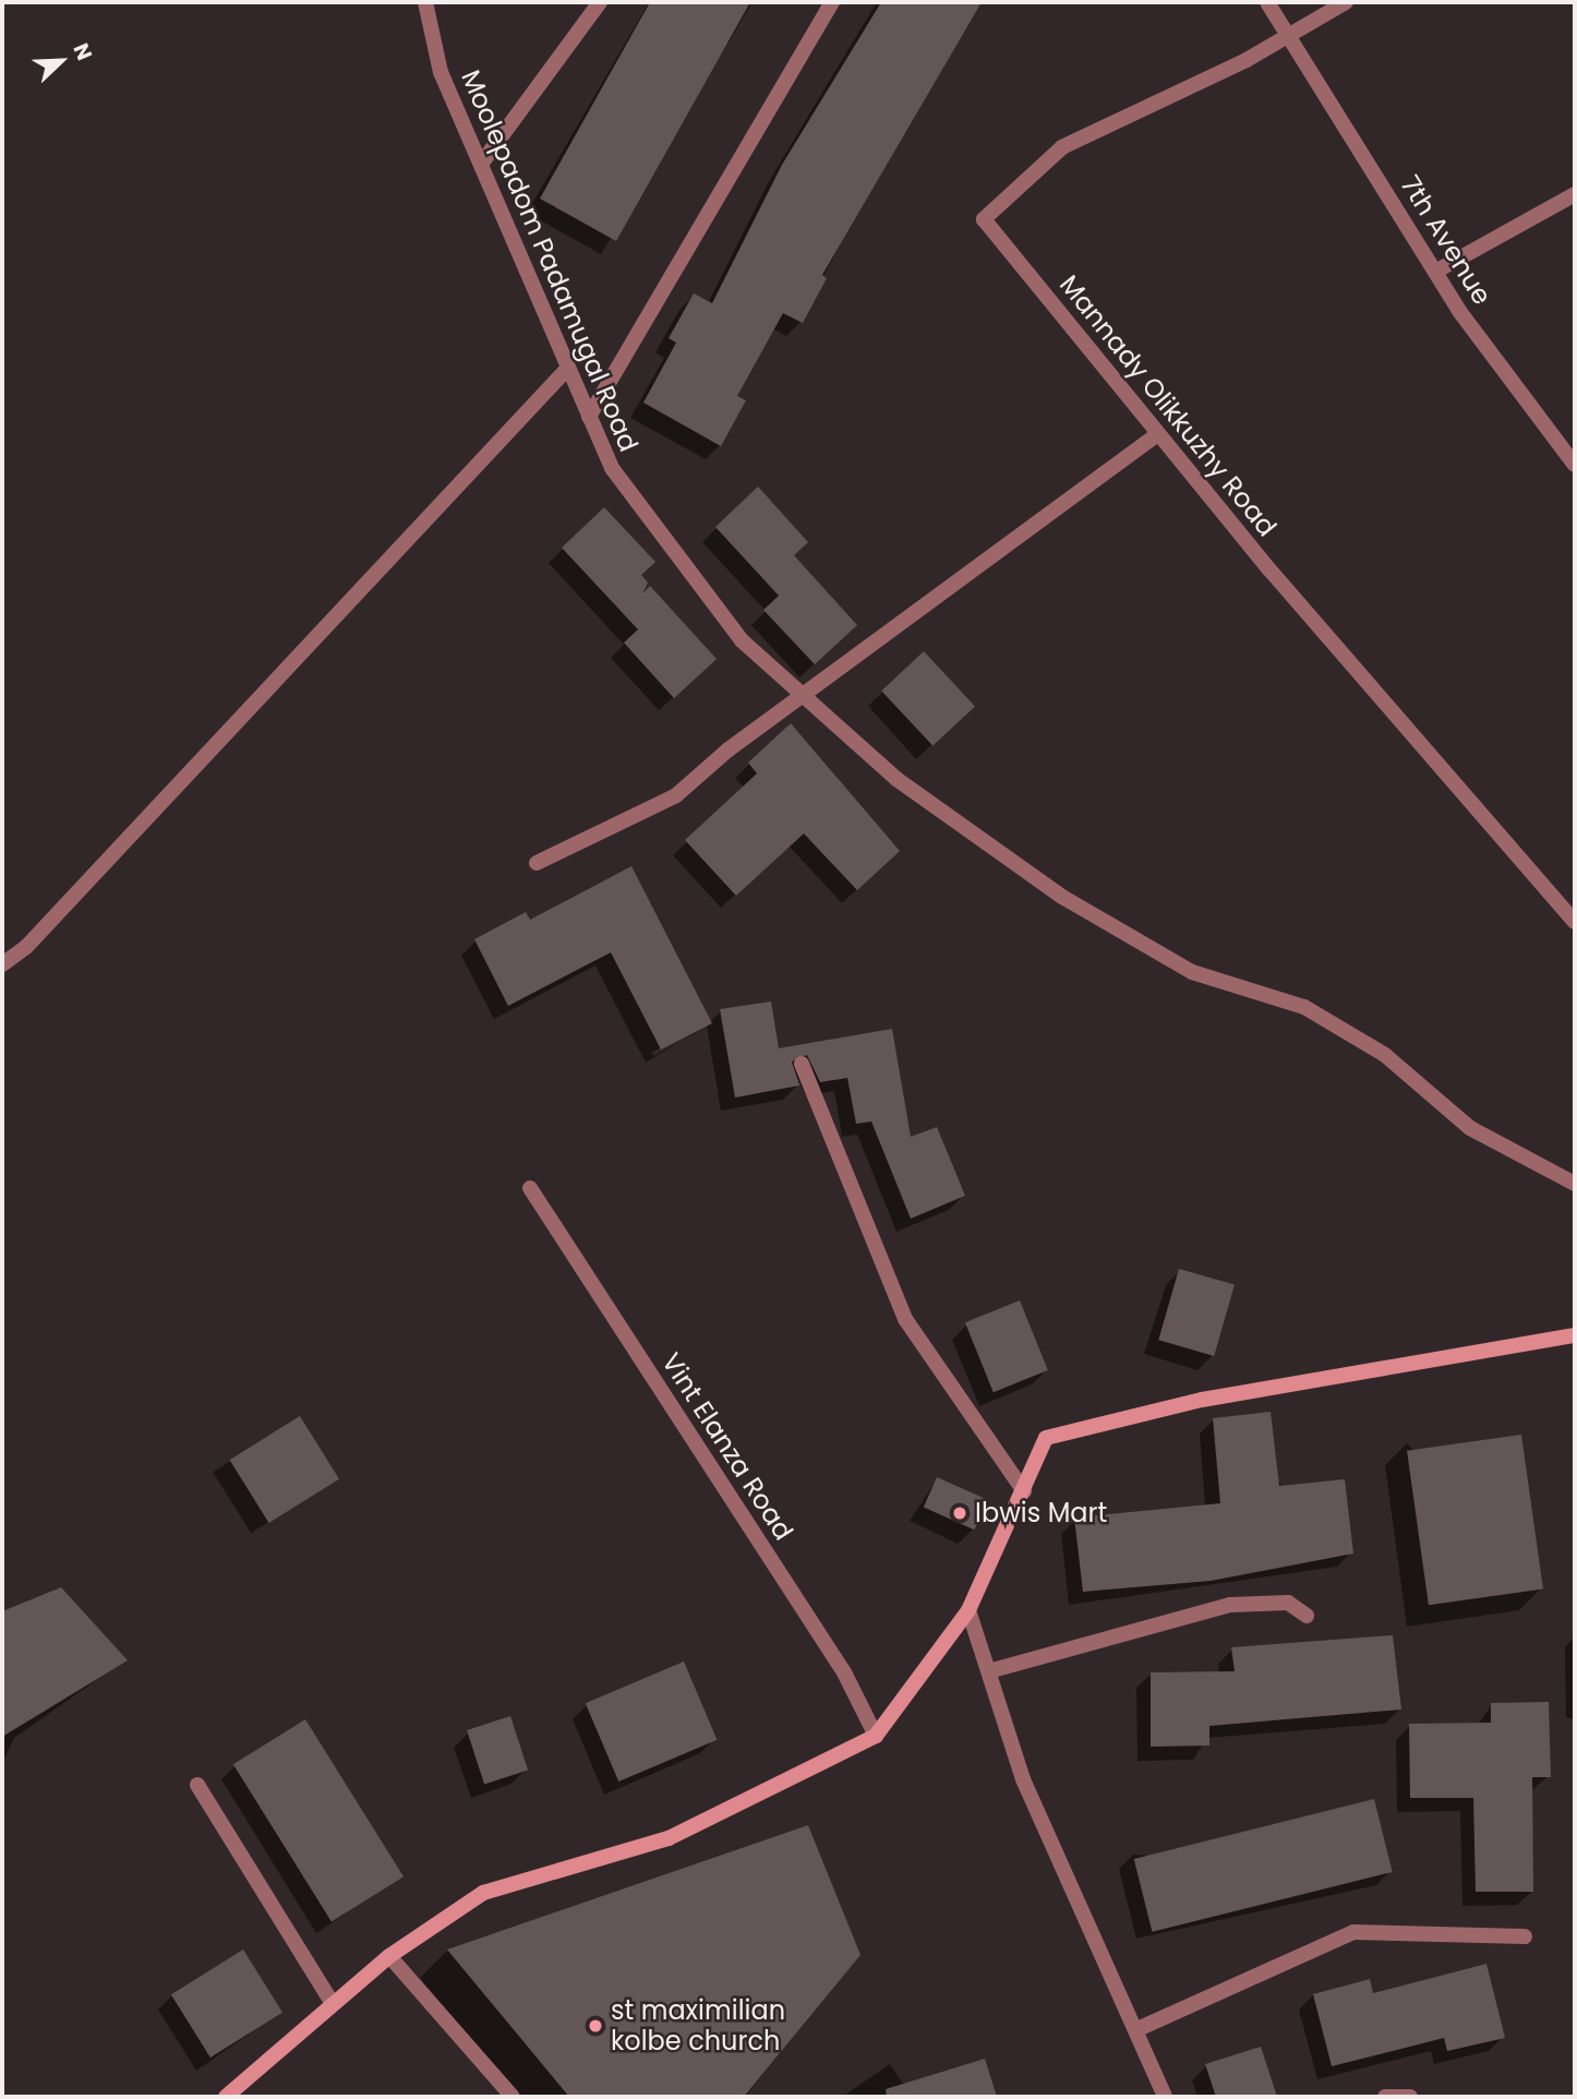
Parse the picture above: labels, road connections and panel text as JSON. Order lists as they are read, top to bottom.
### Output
{
  "streets": {
    "street": [
      "7th Avenue",
      "Moolepadom Padamugal Road",
      "Mannady Olikkuzhy Road",
      "Vint Elanza Road"
    ]
  },
  "crossings": [
    ["7th Avenue", "Mannady Olikkuzhy Road"]
  ],
  "places": ["Ibwis Mart", "st maximilian kolbe church"],
  "north": "top right"
}
